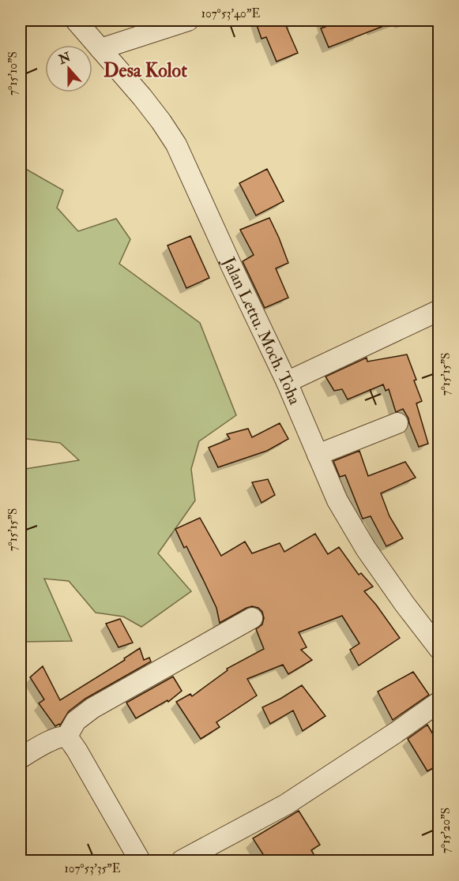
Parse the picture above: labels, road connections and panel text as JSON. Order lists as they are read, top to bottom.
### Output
{
  "streets": {
    "street": ["Jalan Lettu. Moch. Toha"]
  },
  "districts": ["Desa Kolot"],
  "north": "top",
  "coordinates": [
    "107°53'40\"E",
    "7°15'10\"S",
    "7°15'15\"S",
    "7°15'20\"S",
    "107°53'35\"E"
  ]
}
